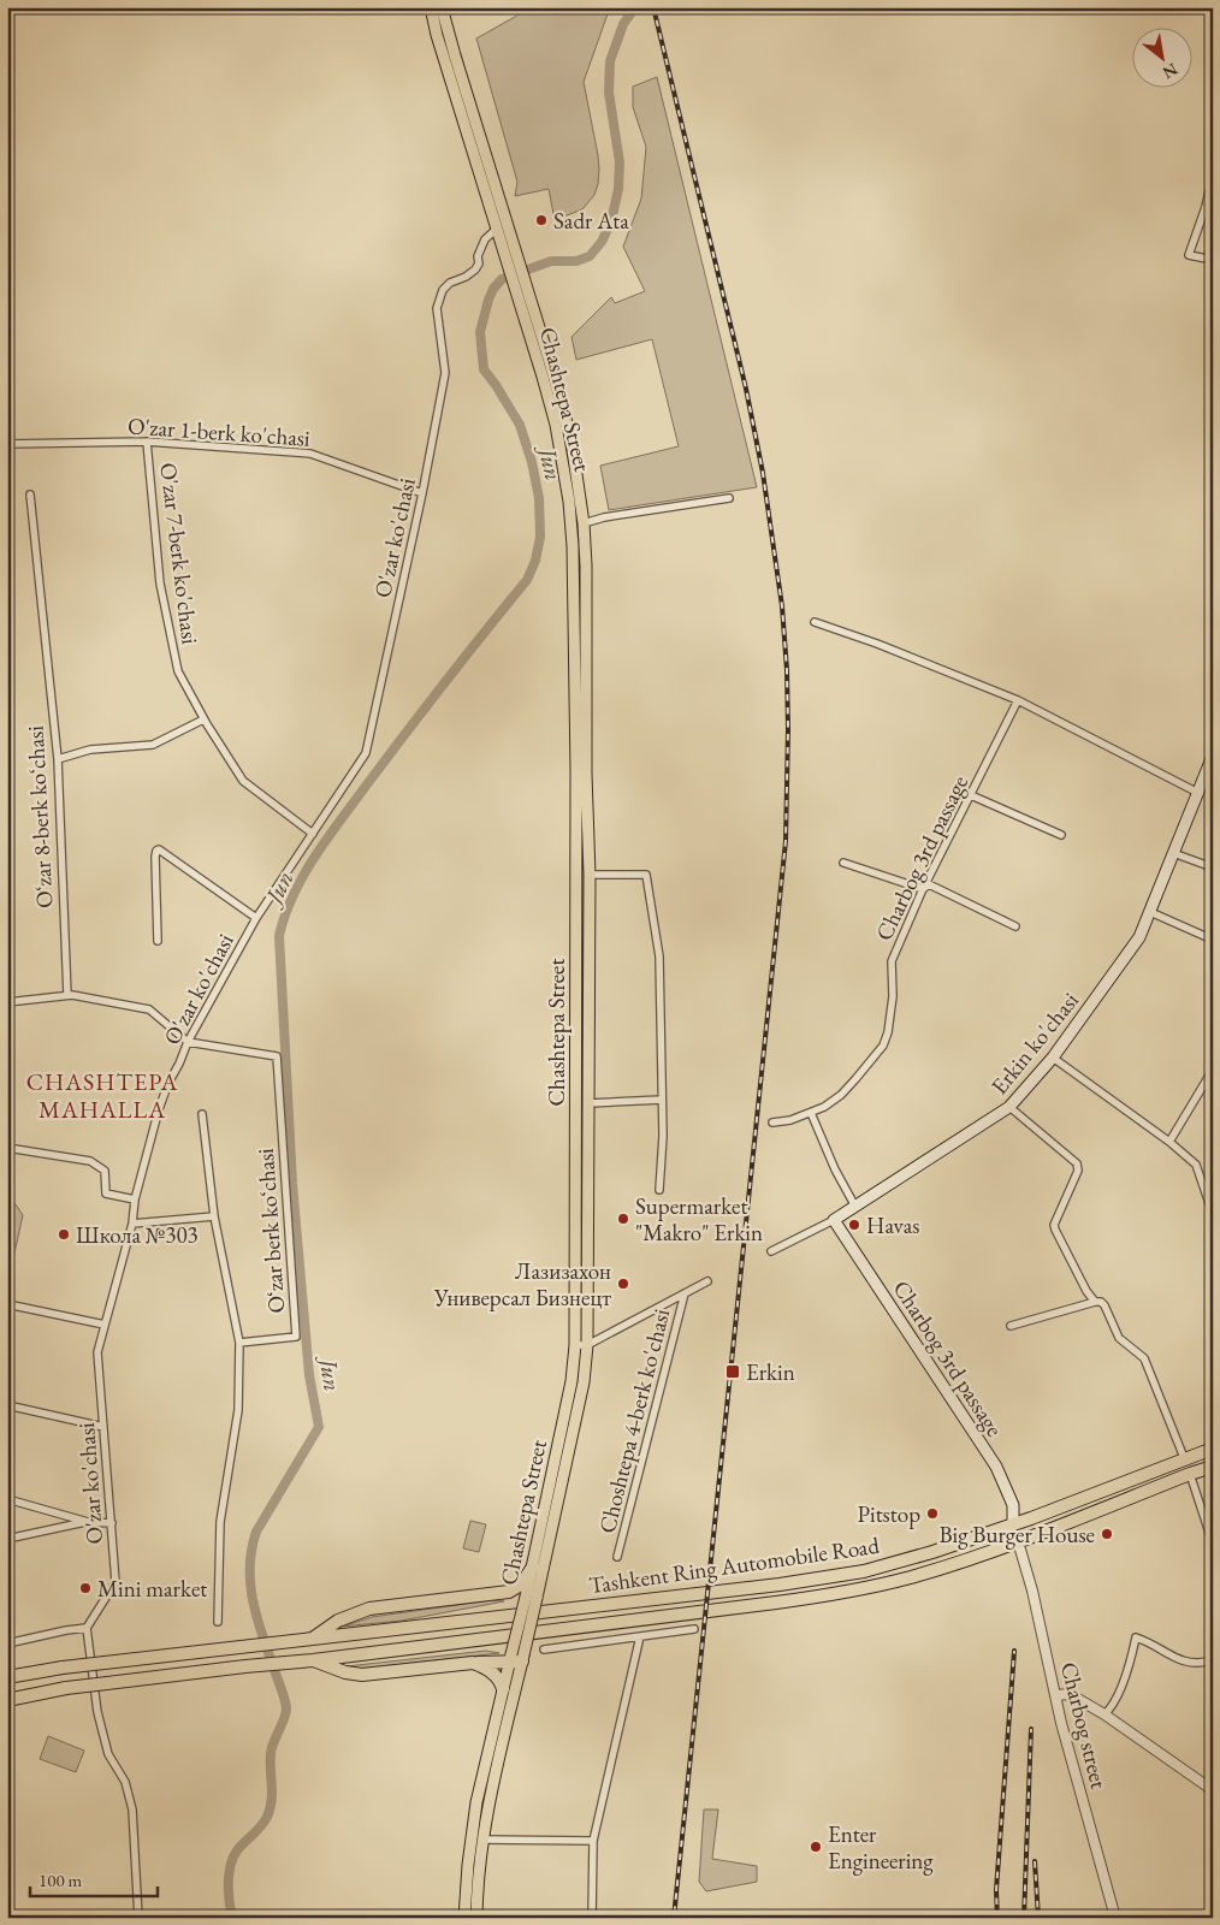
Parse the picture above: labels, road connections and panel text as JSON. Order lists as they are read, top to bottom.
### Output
{
  "streets": {
    "highway": ["Tashkent Ring Automobile Road"],
    "main road": ["Chashtepa Street", "Erkin ko'chasi", "Charbog 3rd passage"],
    "street": [
      "O'zar 1-berk ko'chasi",
      "O'zar ko'chasi",
      "O'zar 7-berk ko'chasi",
      "Oʻzar 8-berk koʻchasi",
      "Chаrbog 3rd passage",
      "Oʻzar berk koʻchasi",
      "Choshtepa 4-berk ko'chasi",
      "Charbog street"
    ]
  },
  "crossings": [
    ["Chashtepa Street", "O'zar ko'chasi"],
    ["O'zar 1-berk ko'chasi", "O'zar ko'chasi"],
    ["O'zar 1-berk ko'chasi", "O'zar 7-berk ko'chasi"],
    ["O'zar ko'chasi", "O'zar 7-berk ko'chasi"],
    ["O'zar ko'chasi", "Oʻzar berk koʻchasi"],
    ["Erkin ko'chasi", "Charbog 3rd passage"],
    ["Charbog 3rd passage", "Tashkent Ring Automobile Road"],
    ["Tashkent Ring Automobile Road", "Charbog street"]
  ],
  "districts": ["CHASHTEPA MAHALLA"],
  "water": ["Jun"],
  "places": {
    "other": [
      "Sadr Ata",
      "Supermarket \"Makro\" Erkin",
      "Havas",
      "Школа №303",
      "Лазизахон Универсал Бизнецт",
      "Pitstop",
      "Big Burger House",
      "Mini market",
      "Enter Engineering"
    ],
    "transit": ["Erkin"]
  },
  "scale_bar": "100 m",
  "north": "bottom right"
}
